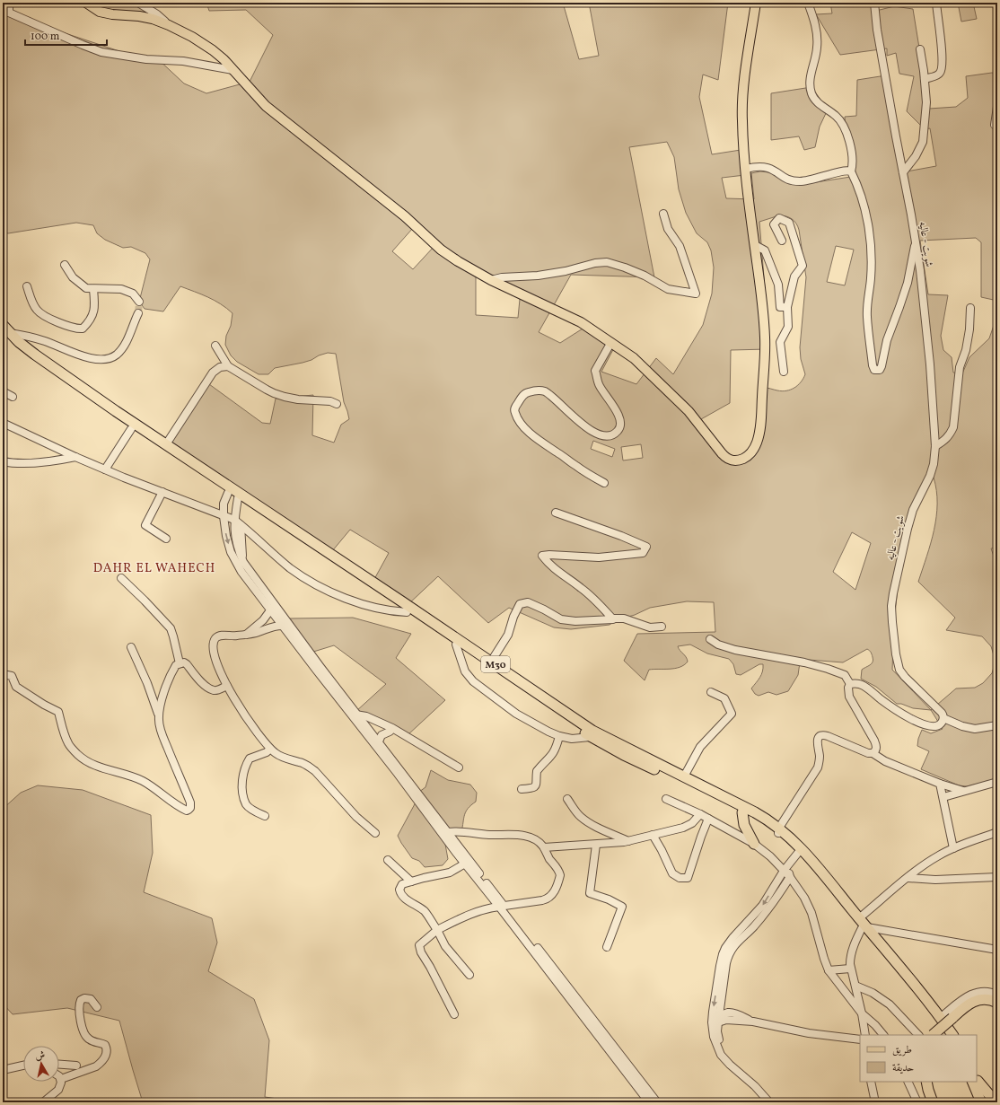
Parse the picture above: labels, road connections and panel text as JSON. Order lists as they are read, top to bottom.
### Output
{
  "streets": {
    "highway": ["M30"],
    "street": ["شويت - عاليه"]
  },
  "districts": ["DAHR EL WAHECH"],
  "legend": ["طريق", "حديقة"],
  "scale_bar": "100 m",
  "north": "top"
}
